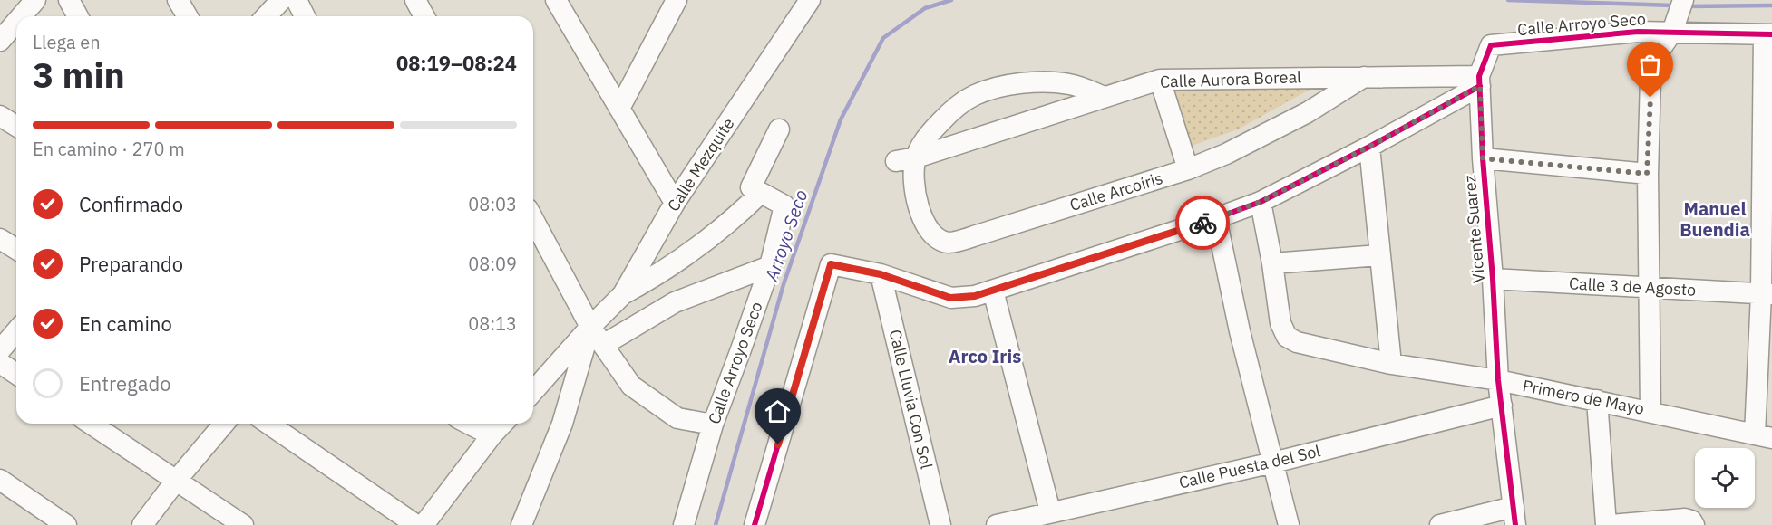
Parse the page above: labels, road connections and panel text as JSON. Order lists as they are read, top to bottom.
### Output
{
  "streets": {
    "street": [
      "Calle Arroyo Seco",
      "Calle Aurora Boreal",
      "Calle Mezquite",
      "Calle Arcoíris",
      "Vicente Suarez",
      "Calle 3 de Agosto",
      "Primero de Mayo",
      "Calle Lluvia Con Sol",
      "Calle Puesta del Sol"
    ]
  },
  "crossings": [
    ["Calle Arroyo Seco", "Vicente Suarez"],
    ["Calle Aurora Boreal", "Calle Arcoíris"],
    ["Calle Aurora Boreal", "Vicente Suarez"],
    ["Vicente Suarez", "Calle 3 de Agosto"],
    ["Vicente Suarez", "Primero de Mayo"],
    ["Vicente Suarez", "Calle Puesta del Sol"]
  ],
  "districts": ["Manuel Buendia", "Arco Iris"],
  "water": ["Arroyo Seco"],
  "page": {
    "heading": ["3 min", "Llega en", "08:19–08:24"],
    "bar": "En camino · 270 m",
    "list": [
      ["Confirmado", "08:03"],
      ["Preparando", "08:09"],
      ["En camino", "08:13"],
      "Entregado"
    ]
  }
}
